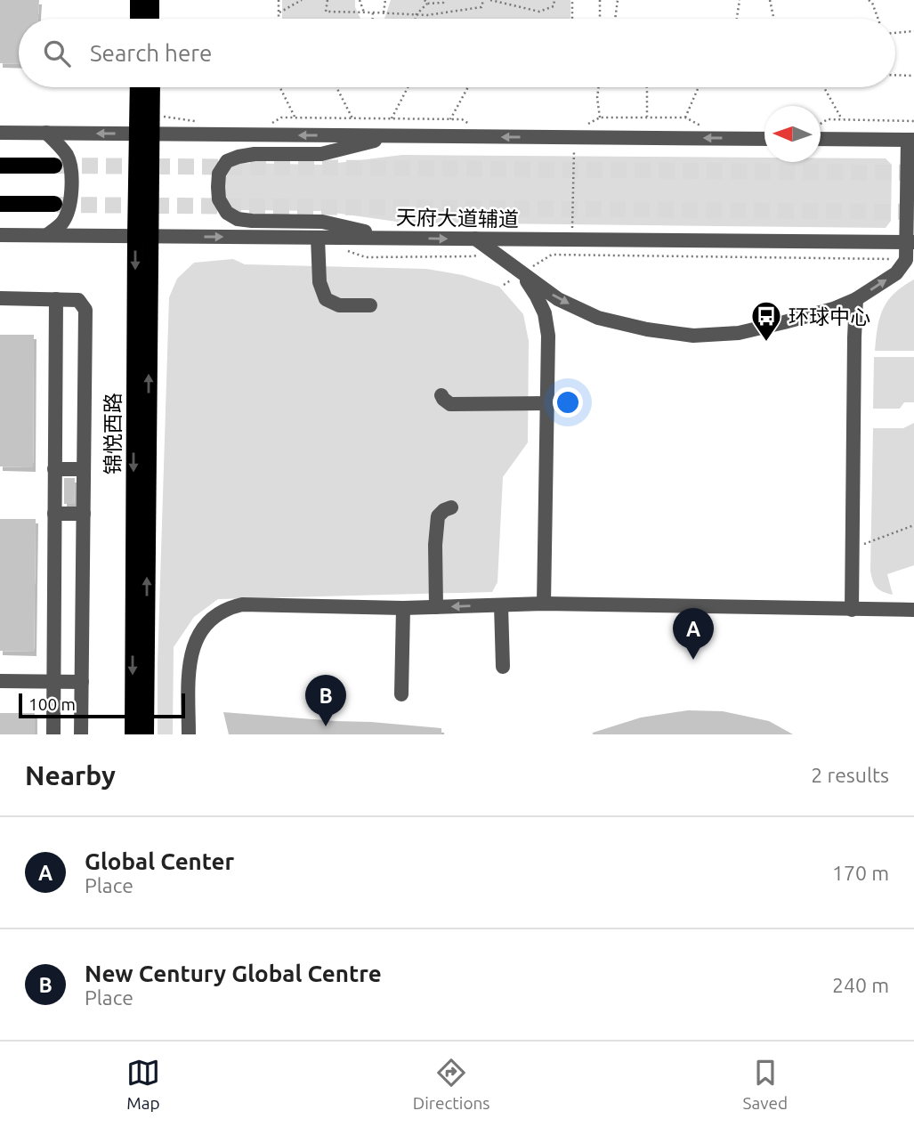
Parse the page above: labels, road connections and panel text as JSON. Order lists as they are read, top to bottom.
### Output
{
  "streets": {
    "main road": ["锦悦西路"],
    "street": ["天府大道辅道"]
  },
  "crossings": [
    ["天府大道辅道", "锦悦西路"]
  ],
  "places": {
    "bus stop": ["环球中心"]
  },
  "scale_bar": "100 m",
  "north": "left",
  "page": {
    "search": "Search here",
    "pins": ["A", "B"],
    "scale": "100 m",
    "heading": ["Nearby", "2 results"],
    "list": [
      {
        "mark": "A",
        "name": "Global Center",
        "note": "Place",
        "value": "170 m"
      },
      {
        "mark": "B",
        "name": "New Century Global Centre",
        "note": "Place",
        "value": "240 m"
      }
    ],
    "nav": ["Map", "Directions", "Saved"]
  }
}
